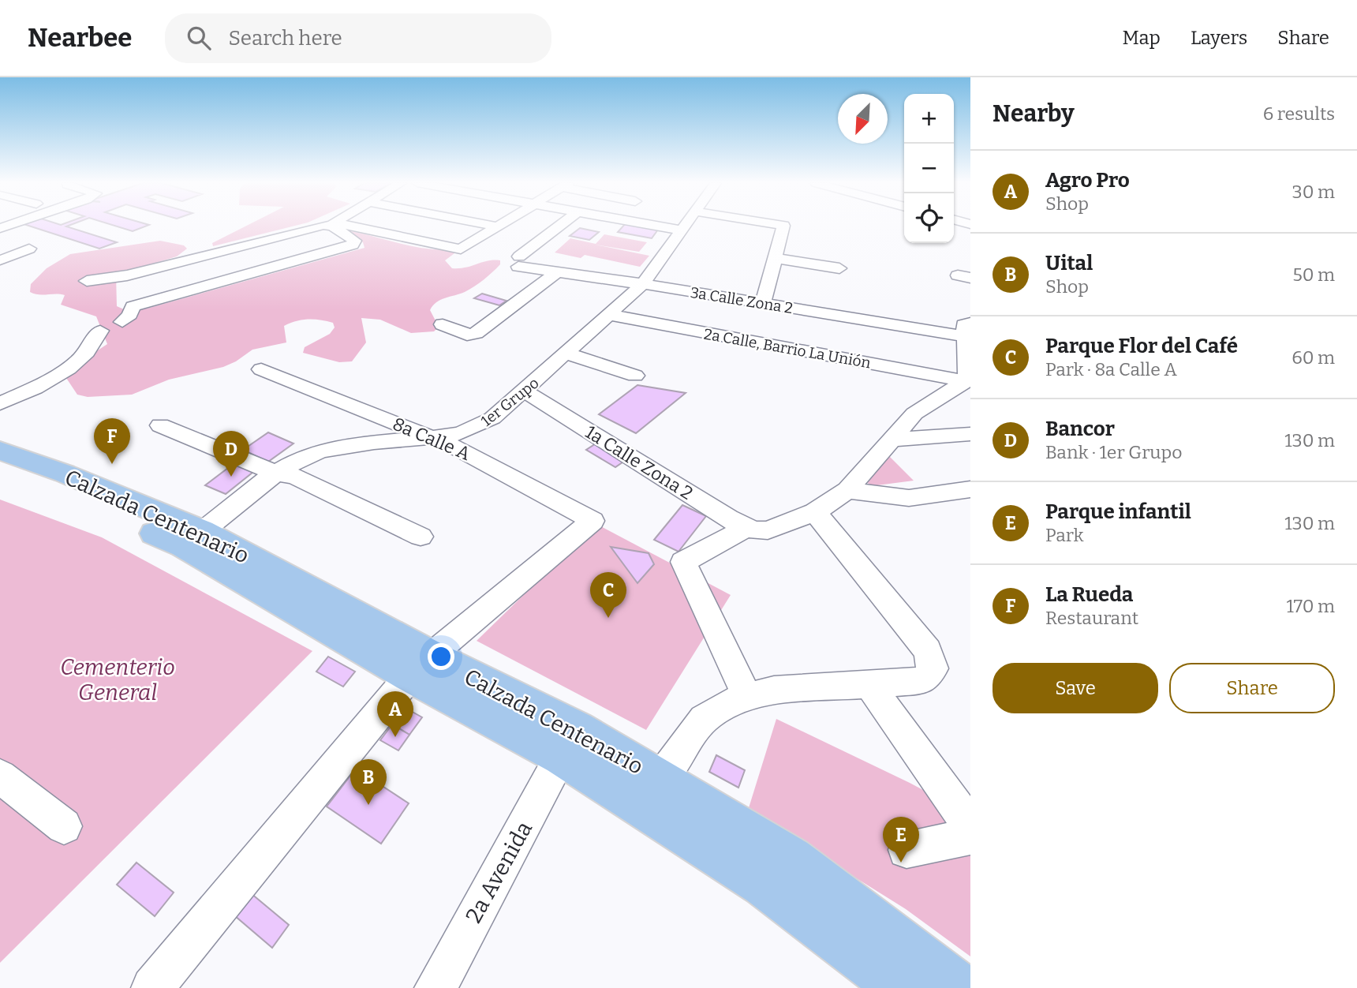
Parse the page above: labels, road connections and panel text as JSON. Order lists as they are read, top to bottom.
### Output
{
  "streets": {
    "main road": ["Calzada Centenario"],
    "street": [
      "3a Calle Zona 2",
      "2a Calle, Barrio La Unión",
      "1er Grupo",
      "8a Calle A",
      "1a Calle Zona 2",
      "2a Avenida"
    ]
  },
  "crossings": [
    ["3a Calle Zona 2", "1er Grupo"],
    ["2a Calle, Barrio La Unión", "1er Grupo"],
    ["1er Grupo", "8a Calle A"],
    ["1er Grupo", "1a Calle Zona 2"],
    ["1er Grupo", "Calzada Centenario"],
    ["8a Calle A", "Calzada Centenario"],
    ["Calzada Centenario", "2a Avenida"]
  ],
  "parks": ["Cementerio General"],
  "north": "bottom left",
  "page": {
    "header": "Nearbee",
    "search": "Search here",
    "nav": ["Map", "Layers", "Share"],
    "heading": ["Nearby", "6 results"],
    "map_buttons": ["+", "−"],
    "list": [
      {
        "mark": "A",
        "name": "Agro Pro",
        "note": "Shop",
        "value": "30 m"
      },
      {
        "mark": "B",
        "name": "Uital",
        "note": "Shop",
        "value": "50 m"
      },
      {
        "mark": "C",
        "name": "Parque Flor del Café",
        "note": "Park · 8a Calle A",
        "value": "60 m"
      },
      {
        "mark": "D",
        "name": "Bancor",
        "note": "Bank · 1er Grupo",
        "value": "130 m"
      },
      {
        "mark": "E",
        "name": "Parque infantil",
        "note": "Park",
        "value": "130 m"
      },
      {
        "mark": "F",
        "name": "La Rueda",
        "note": "Restaurant",
        "value": "170 m"
      }
    ],
    "pins": [
      "F",
      "D",
      "C",
      "A",
      "B",
      "E"
    ],
    "buttons": ["Save", "Share"]
  }
}
